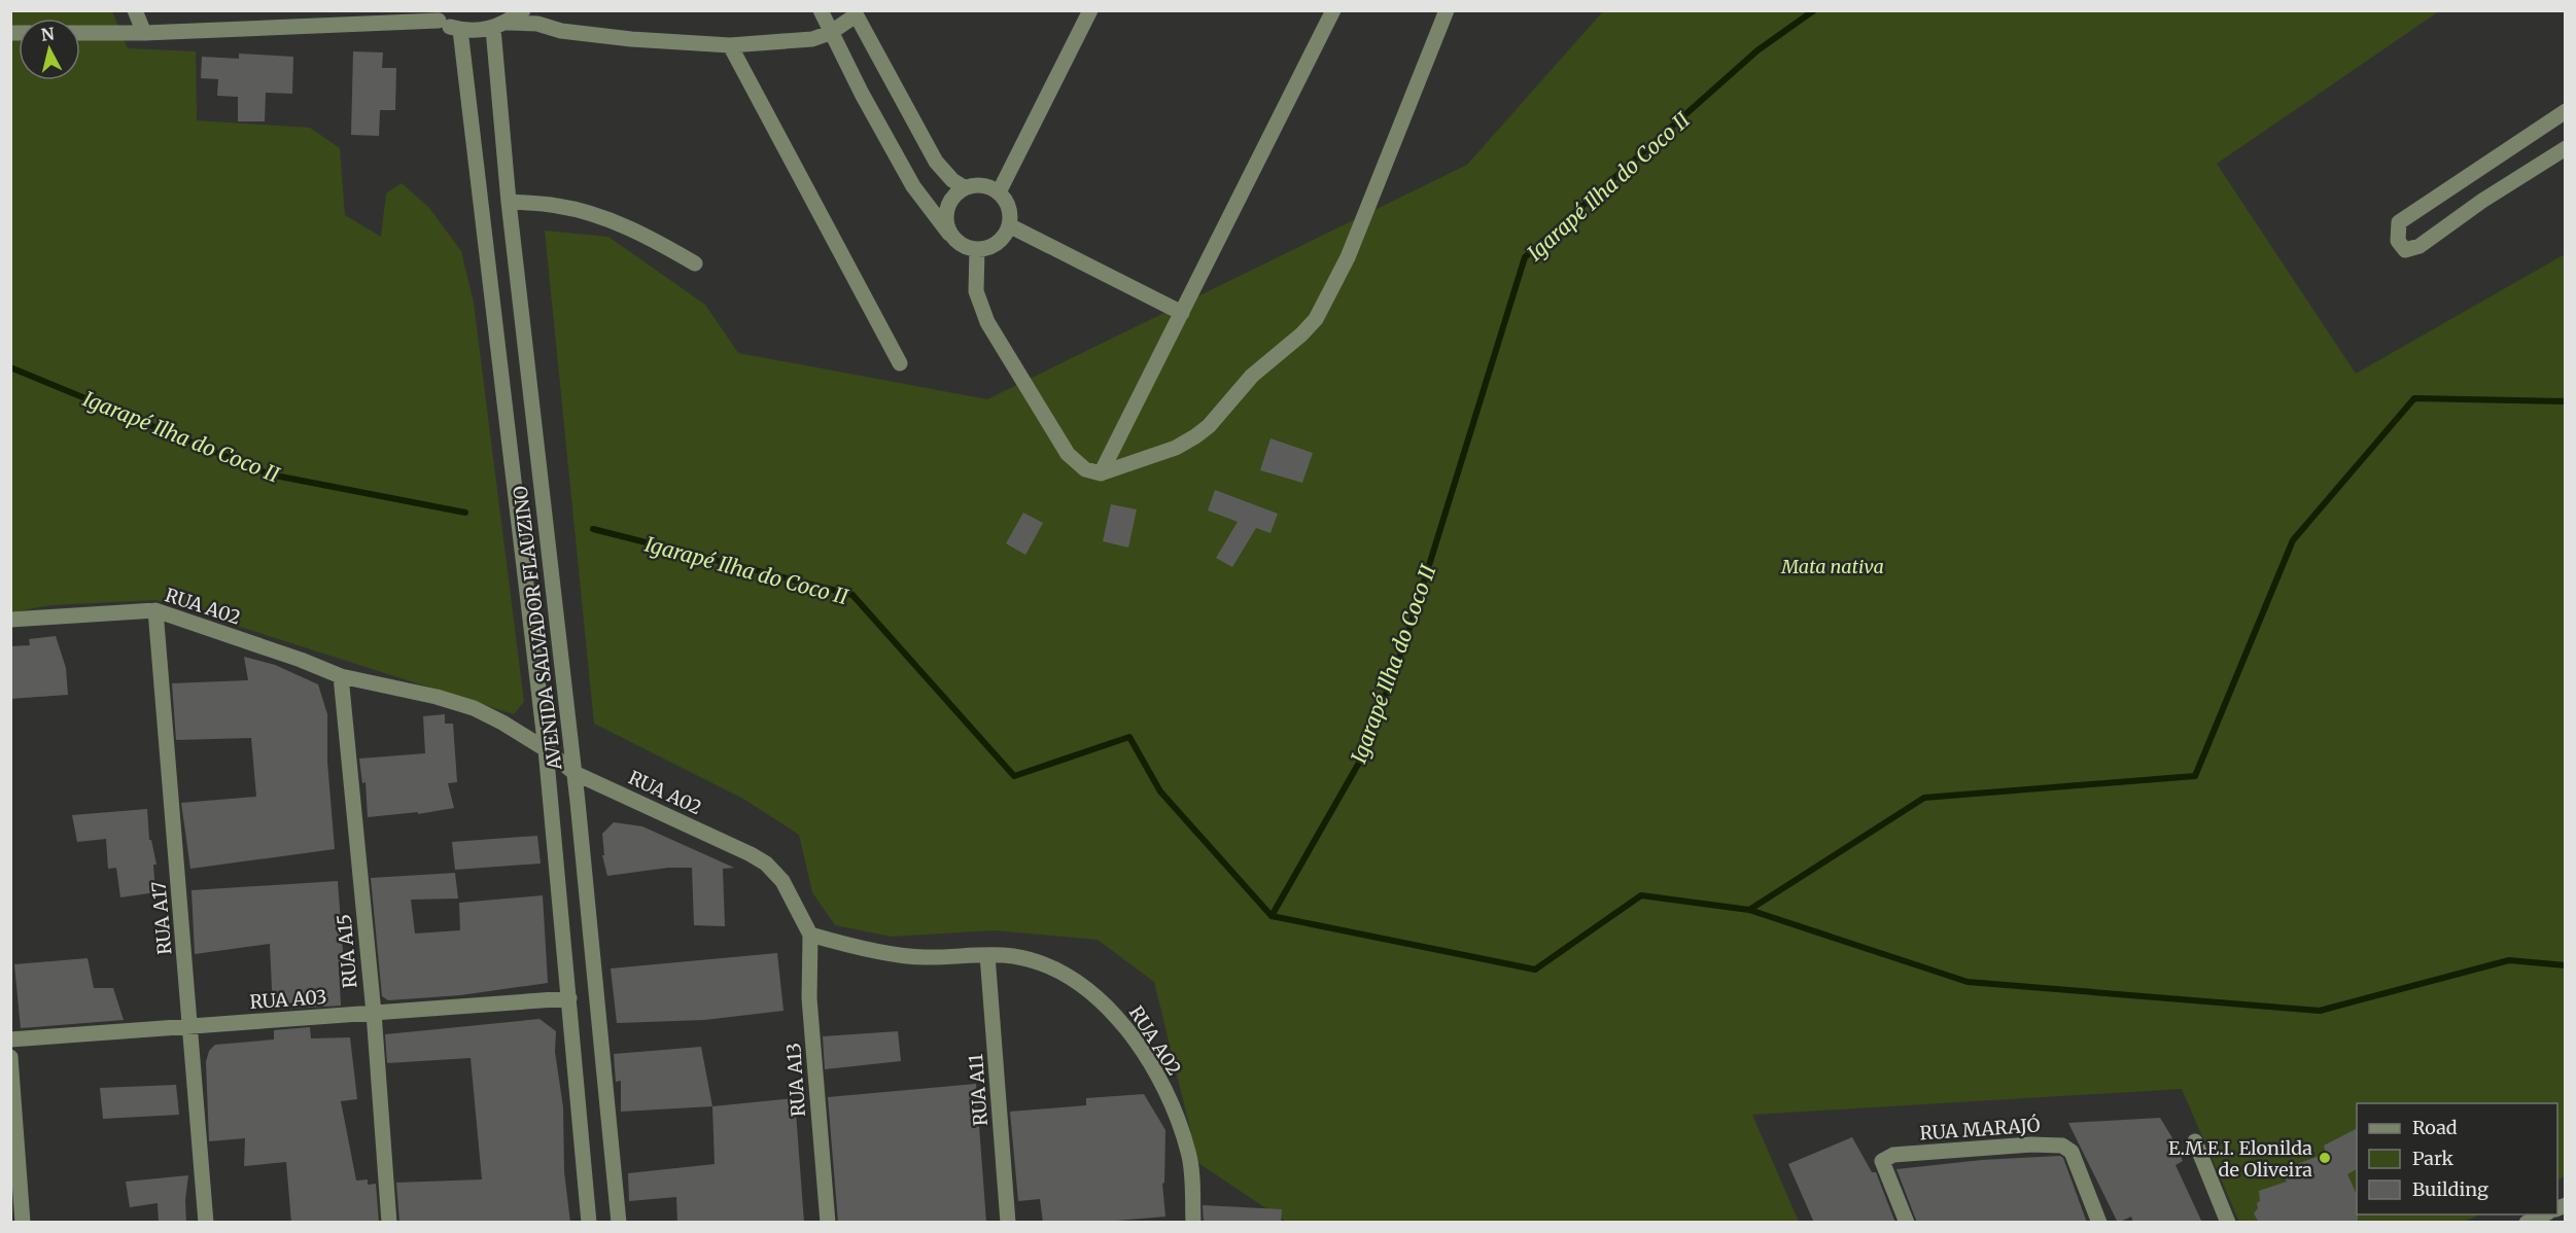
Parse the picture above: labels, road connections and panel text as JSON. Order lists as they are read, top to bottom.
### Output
{
  "streets": {
    "street": [
      "RUA A02",
      "AVENIDA SALVADOR FLAUZINO",
      "RUA A17",
      "RUA A15",
      "RUA A03",
      "RUA A13",
      "RUA A11",
      "RUA MARAJÓ"
    ]
  },
  "crossings": [
    ["RUA A02", "AVENIDA SALVADOR FLAUZINO"],
    ["RUA A02", "RUA A17"],
    ["RUA A02", "RUA A15"],
    ["RUA A02", "RUA A13"],
    ["RUA A02", "RUA A11"],
    ["AVENIDA SALVADOR FLAUZINO", "RUA A03"],
    ["RUA A17", "RUA A03"],
    ["RUA A15", "RUA A03"]
  ],
  "water": ["Igarapé Ilha do Coco II"],
  "parks": ["Mata nativa"],
  "places": ["E.M.E.I. Elonilda de Oliveira"],
  "legend": ["Road", "Park", "Building"],
  "north": "top"
}
